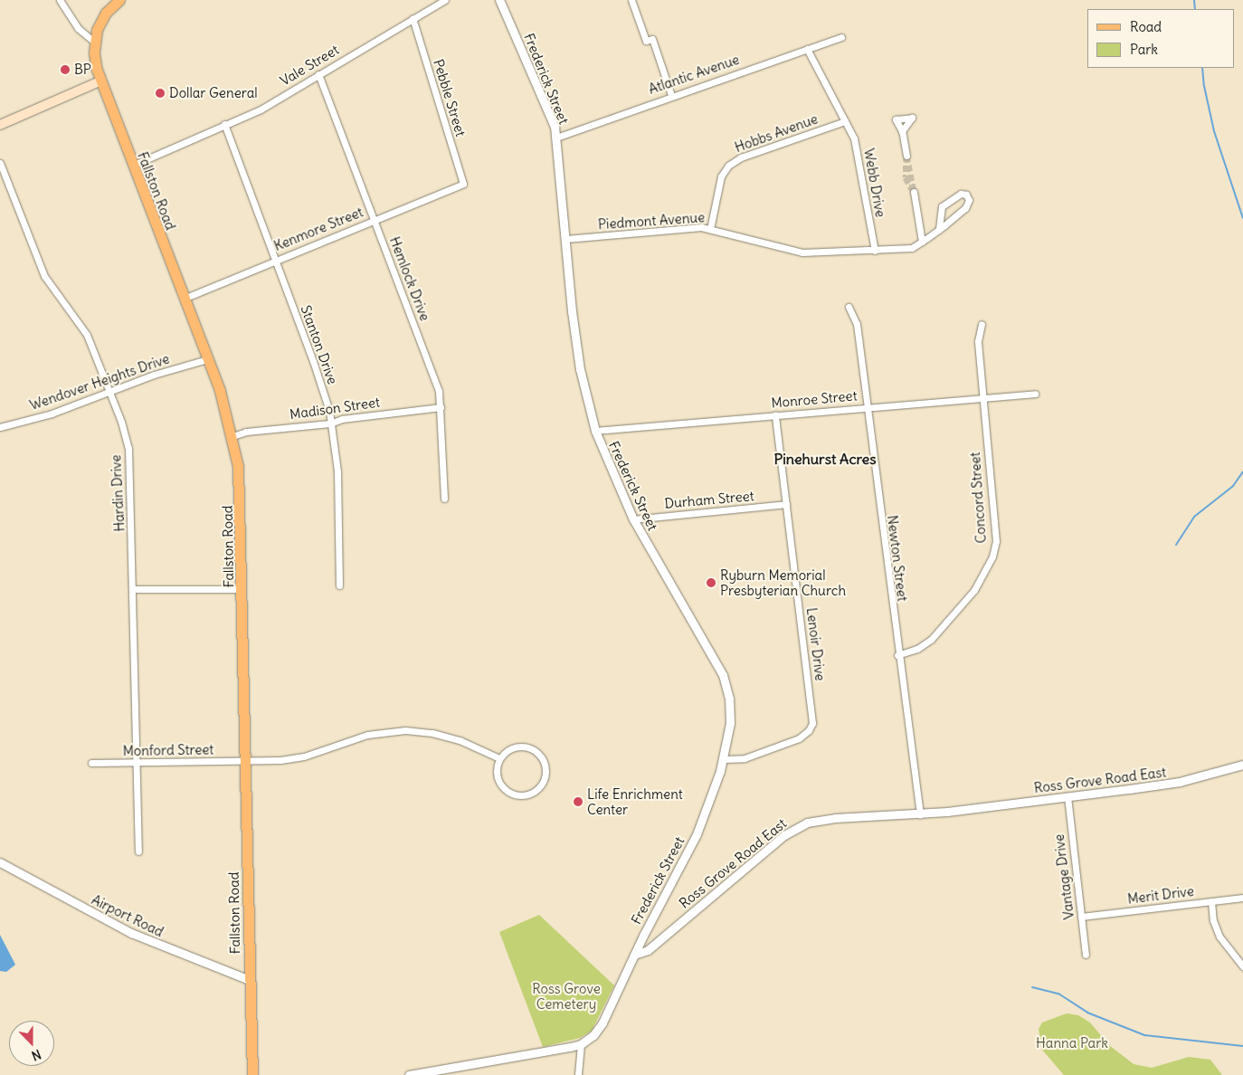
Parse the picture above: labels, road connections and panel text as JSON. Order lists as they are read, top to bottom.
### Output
{
  "streets": {
    "main road": ["Fallston Road"],
    "street": [
      "Vale Street",
      "Atlantic Avenue",
      "Frederick Street",
      "Pebble Street",
      "Hobbs Avenue",
      "Webb Drive",
      "Piedmont Avenue",
      "Kenmore Street",
      "Hemlock Drive",
      "Stanton Drive",
      "Wendover Heights Drive",
      "Monroe Street",
      "Madison Street",
      "Hardin Drive",
      "Concord Street",
      "Durham Street",
      "Newton Street",
      "Lenoir Drive",
      "Monford Street",
      "Ross Grove Road East",
      "Vantage Drive",
      "Merit Drive",
      "Airport Road"
    ]
  },
  "crossings": [
    ["Vale Street", "Pebble Street"],
    ["Vale Street", "Fallston Road"],
    ["Vale Street", "Hemlock Drive"],
    ["Vale Street", "Stanton Drive"],
    ["Atlantic Avenue", "Frederick Street"],
    ["Atlantic Avenue", "Webb Drive"],
    ["Frederick Street", "Piedmont Avenue"],
    ["Frederick Street", "Monroe Street"],
    ["Frederick Street", "Durham Street"],
    ["Frederick Street", "Lenoir Drive"],
    ["Frederick Street", "Ross Grove Road East"],
    ["Pebble Street", "Kenmore Street"],
    ["Hobbs Avenue", "Webb Drive"],
    ["Hobbs Avenue", "Piedmont Avenue"],
    ["Webb Drive", "Piedmont Avenue"],
    ["Fallston Road", "Kenmore Street"],
    ["Fallston Road", "Wendover Heights Drive"],
    ["Fallston Road", "Madison Street"],
    ["Fallston Road", "Monford Street"],
    ["Fallston Road", "Airport Road"],
    ["Kenmore Street", "Hemlock Drive"],
    ["Kenmore Street", "Stanton Drive"],
    ["Hemlock Drive", "Madison Street"],
    ["Stanton Drive", "Madison Street"],
    ["Wendover Heights Drive", "Hardin Drive"],
    ["Monroe Street", "Concord Street"],
    ["Monroe Street", "Newton Street"],
    ["Monroe Street", "Lenoir Drive"],
    ["Hardin Drive", "Monford Street"],
    ["Concord Street", "Newton Street"],
    ["Durham Street", "Lenoir Drive"],
    ["Newton Street", "Ross Grove Road East"],
    ["Ross Grove Road East", "Vantage Drive"],
    ["Vantage Drive", "Merit Drive"]
  ],
  "districts": ["Pinehurst Acres"],
  "parks": ["Ross Grove Cemetery", "Hanna Park"],
  "places": [
    "BP",
    "Dollar General",
    "Ryburn Memorial Presbyterian Church",
    "Life Enrichment Center"
  ],
  "legend": ["Road", "Park"],
  "north": "bottom"
}
